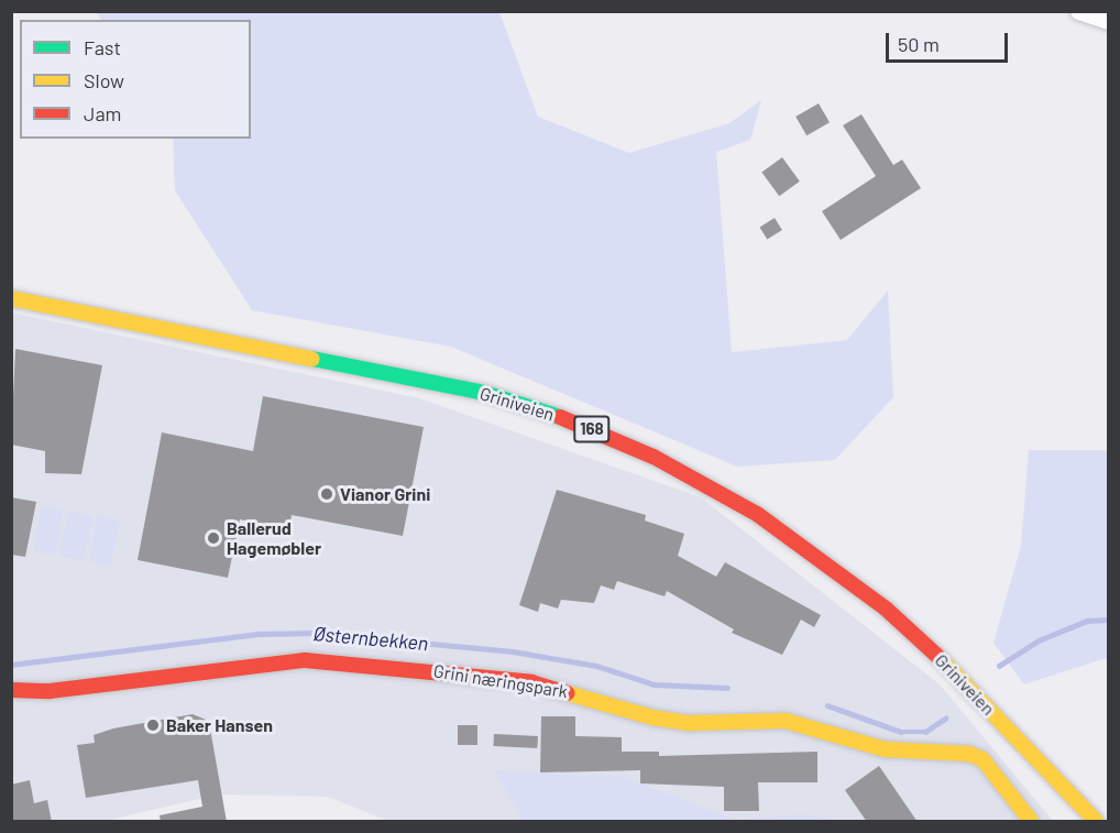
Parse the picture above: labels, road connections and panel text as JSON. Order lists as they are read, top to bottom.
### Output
{
  "streets": {
    "main road": ["Griniveien", "168", "Grini næringspark"]
  },
  "water": ["Østernbekken"],
  "places": ["Vianor Grini", "Ballerud Hagemøbler", "Baker Hansen"],
  "legend": ["Fast", "Slow", "Jam"],
  "scale_bar": "50 m"
}
